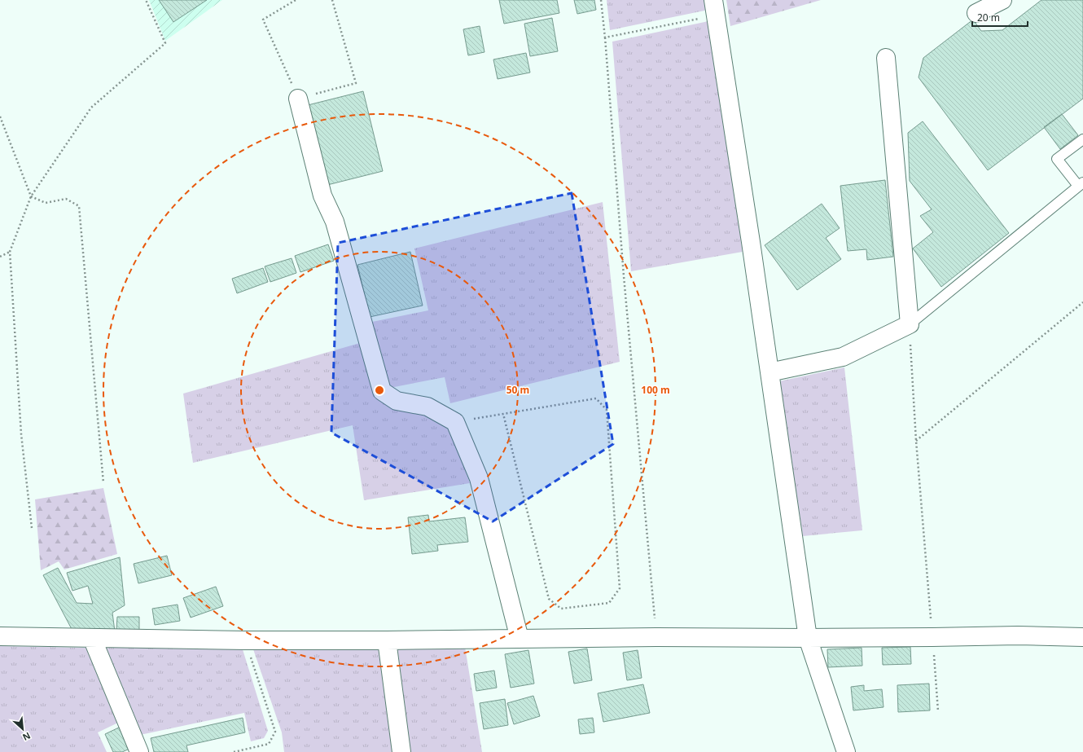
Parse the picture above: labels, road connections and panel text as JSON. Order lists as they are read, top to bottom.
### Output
{
  "scale_bar": "20 m",
  "north": "bottom right",
  "rings": ["50 m", "100 m"]
}
